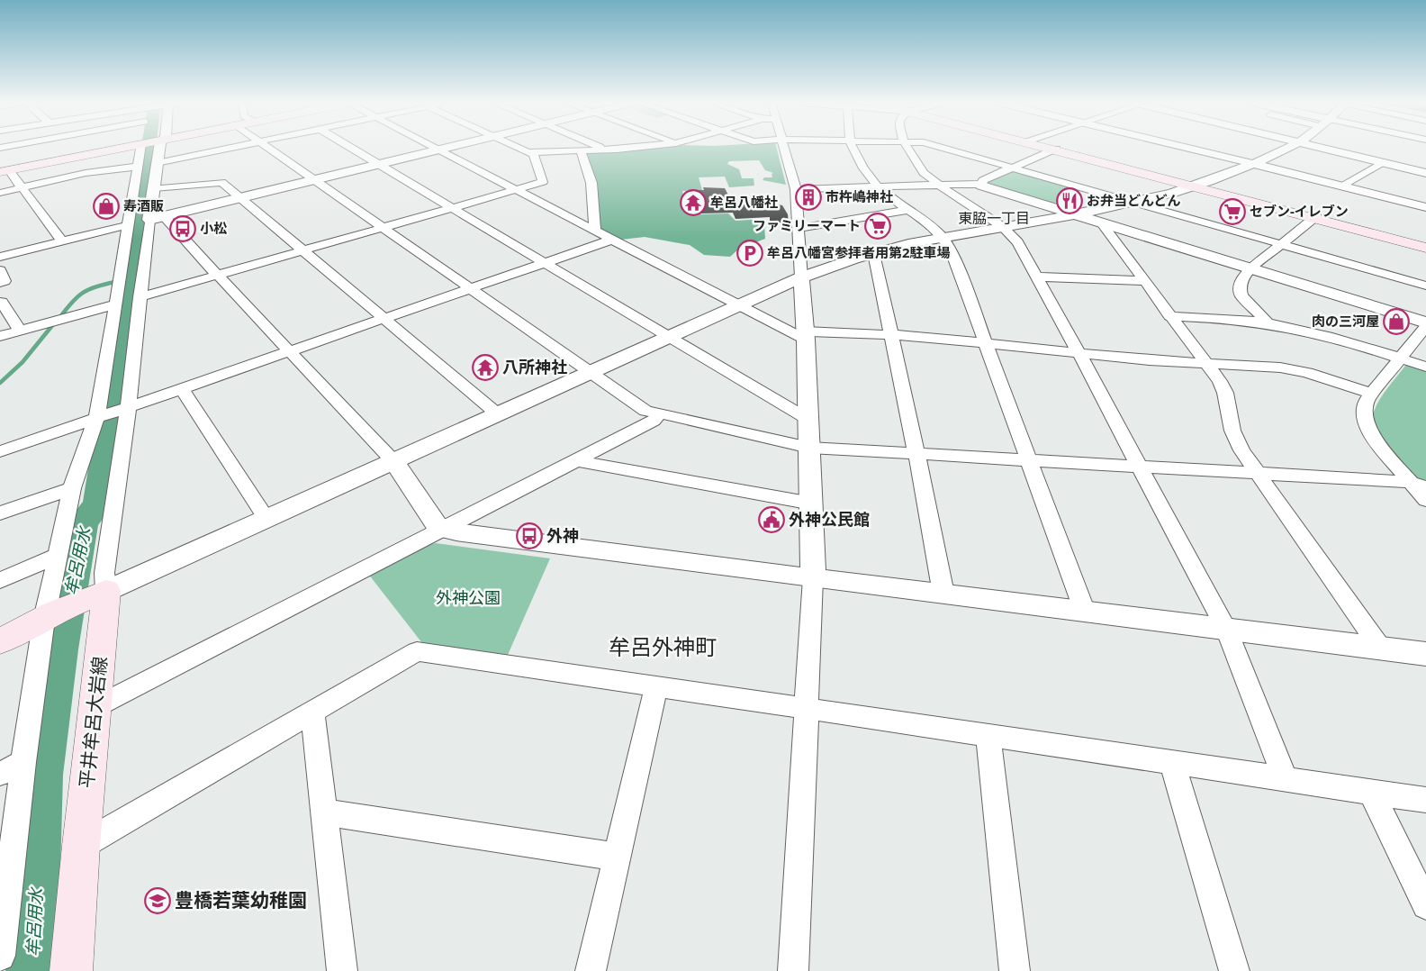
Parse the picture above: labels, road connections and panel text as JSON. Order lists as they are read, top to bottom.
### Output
{
  "streets": {
    "main road": ["平井牟呂大岩線"]
  },
  "districts": ["東脇一丁目", "牟呂外神町"],
  "water": ["牟呂用水"],
  "parks": ["外神公園"],
  "places": {
    "building": ["市杵嶋神社"],
    "restaurant": ["お弁当どんどん"],
    "temple": ["牟呂八幡社", "八所神社"],
    "shop": ["寿酒販", "肉の三河屋"],
    "supermarket": ["セブン-イレブン", "ファミリーマート"],
    "bus stop": ["小松", "外神"],
    "parking": ["牟呂八幡宮参拝者用第2駐車場"],
    "public building": ["外神公民館"],
    "school or university": ["豊橋若葉幼稚園"]
  }
}
